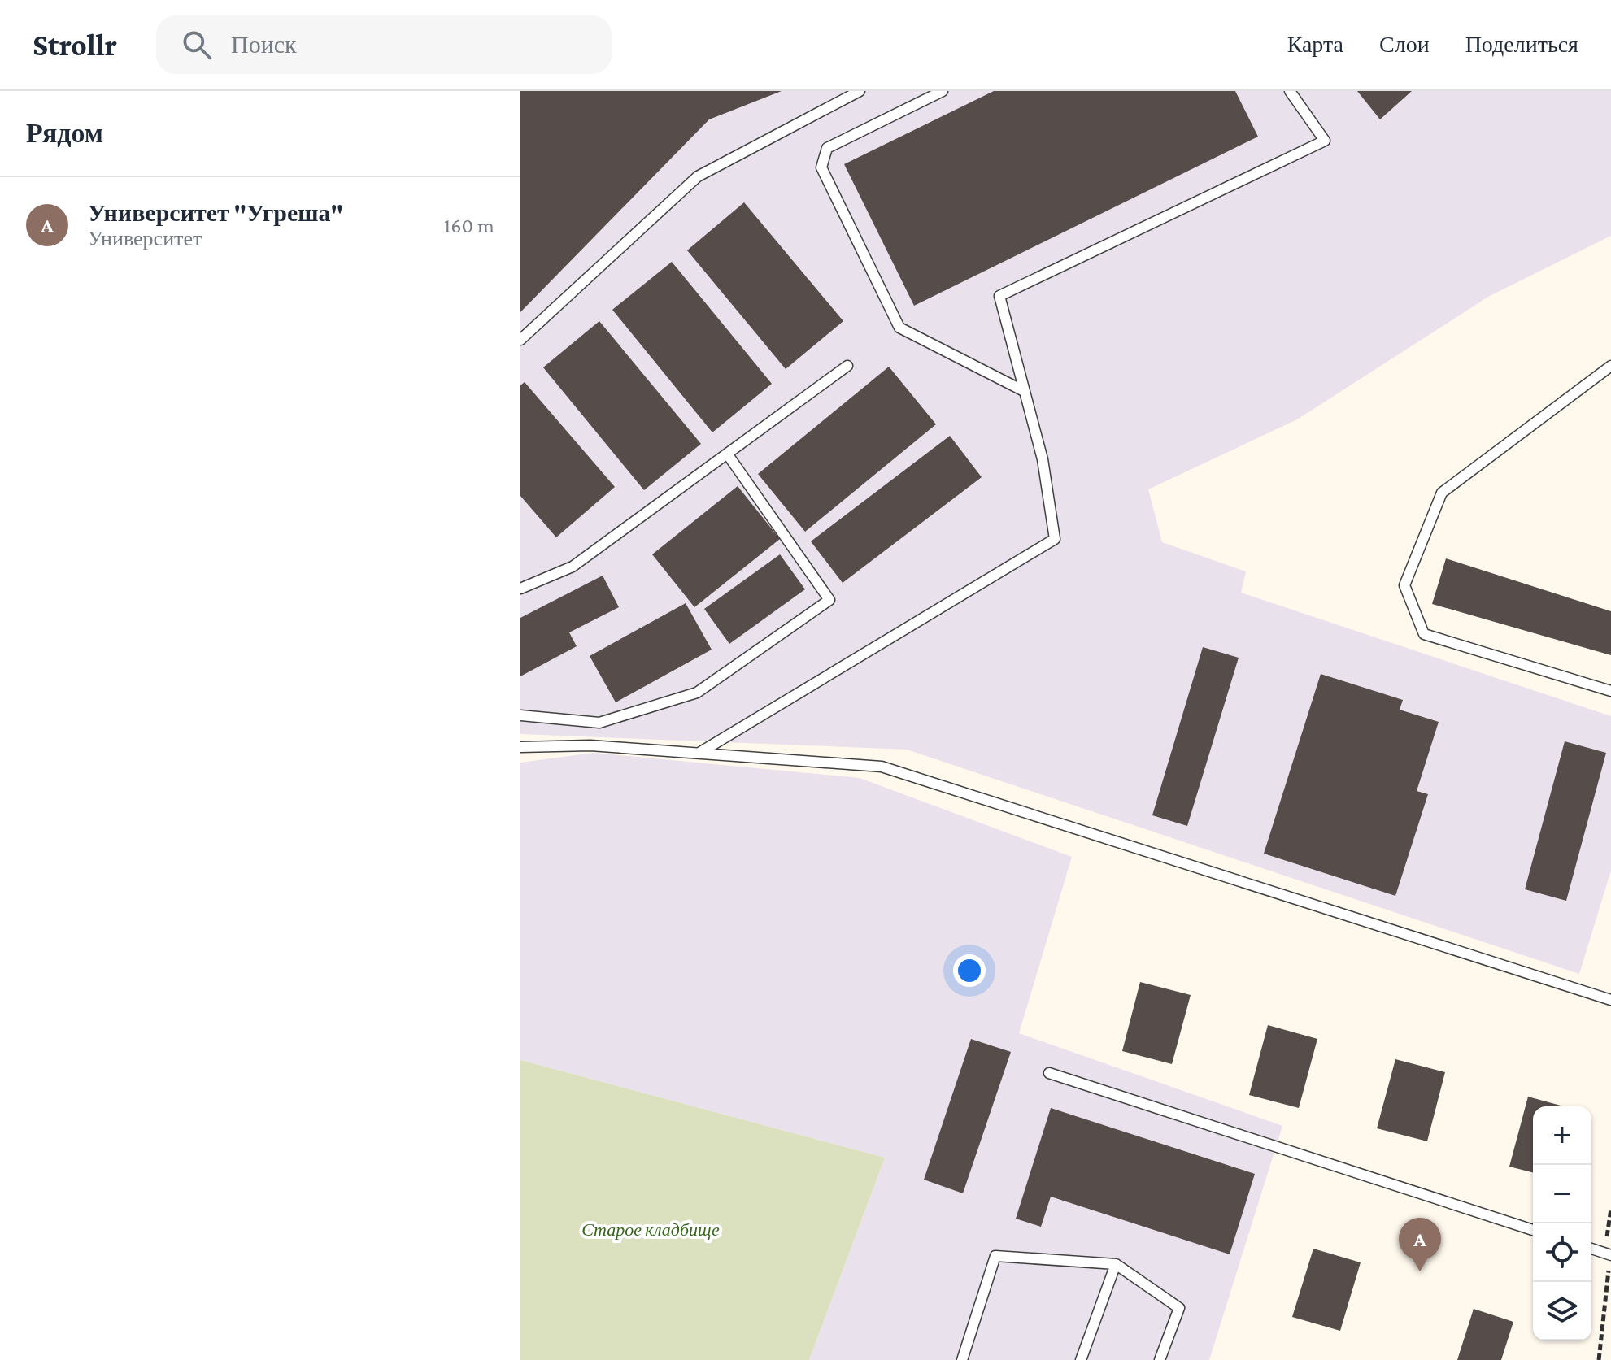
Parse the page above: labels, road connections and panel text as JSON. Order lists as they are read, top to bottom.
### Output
{
  "parks": ["Старое кладбище"],
  "page": {
    "header": "Strollr",
    "search": "Поиск",
    "nav": ["Карта", "Слои", "Поделиться"],
    "heading": "Рядом",
    "list": [
      {
        "mark": "A",
        "name": "Университет \"Угреша\"",
        "note": "Университет",
        "value": "160 m"
      }
    ],
    "map_buttons": ["+", "−"],
    "pins": "A"
  }
}
